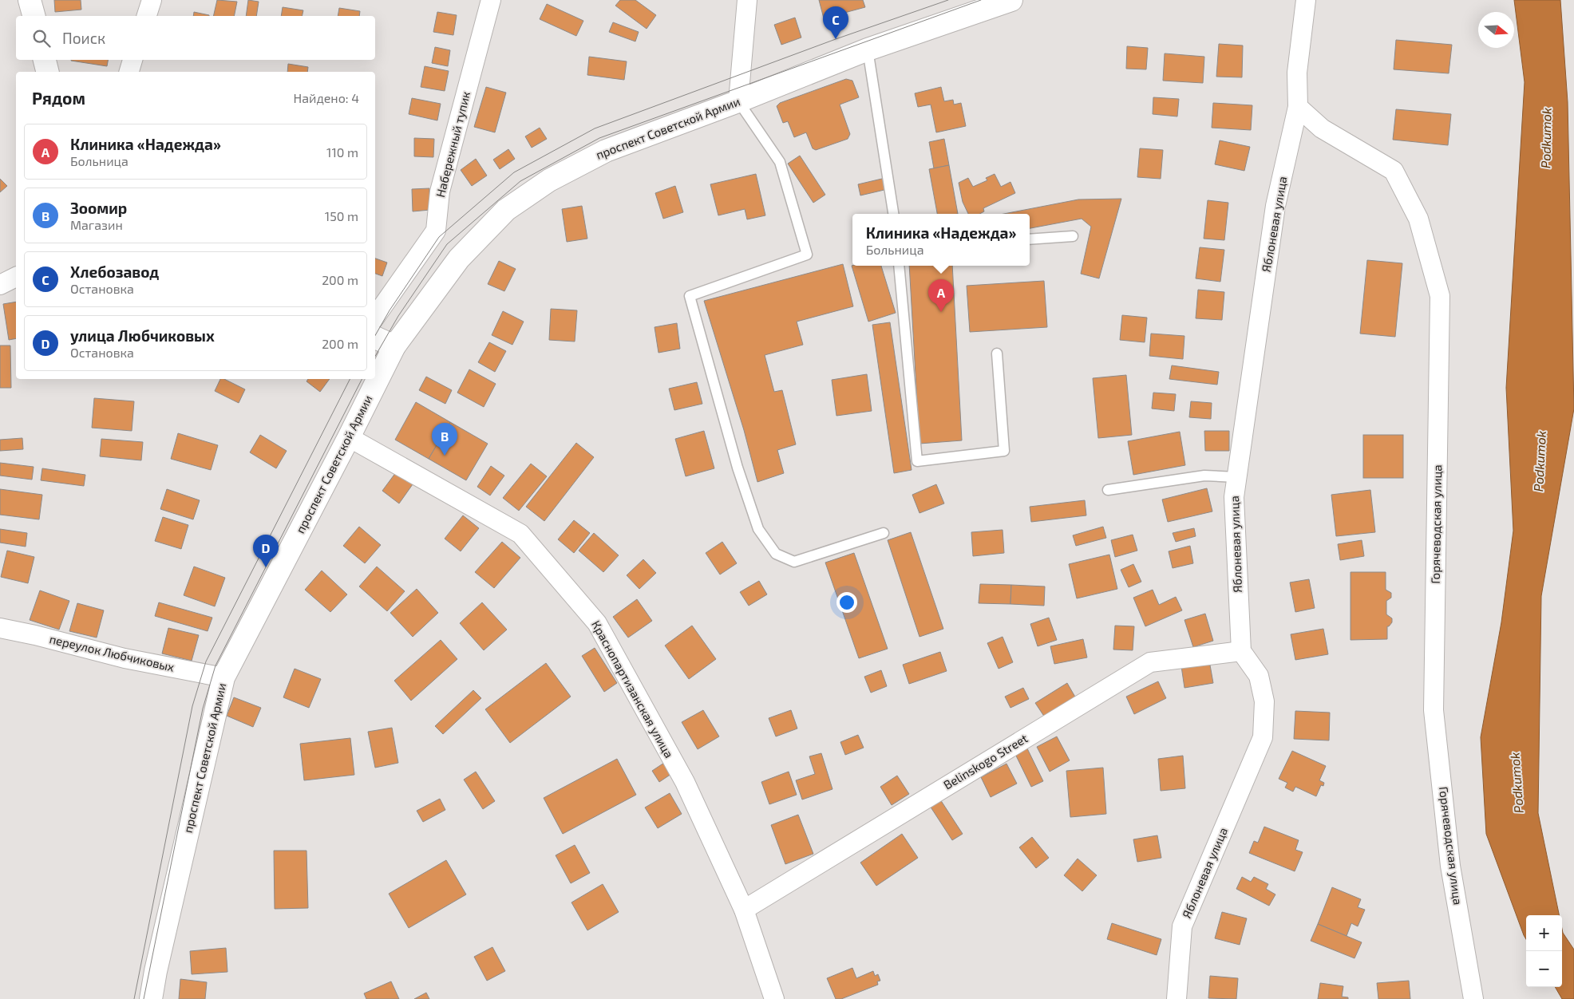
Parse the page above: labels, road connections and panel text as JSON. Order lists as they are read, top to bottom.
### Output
{
  "streets": {
    "main road": ["проспект Советской Армии"],
    "street": [
      "Набережный тупик",
      "Яблоневая улица",
      "Горячеводская улица",
      "переулок Любчиковых",
      "Краснопартизанская улица",
      "Belinskogo Street"
    ]
  },
  "crossings": [
    ["проспект Советской Армии", "переулок Любчиковых"],
    ["проспект Советской Армии", "Краснопартизанская улица"],
    ["Яблоневая улица", "Горячеводская улица"],
    ["Яблоневая улица", "Belinskogo Street"],
    ["Краснопартизанская улица", "Belinskogo Street"]
  ],
  "water": ["Podkumok"],
  "north": "right",
  "page": {
    "pins": [
      "C",
      "A",
      "B",
      "D"
    ],
    "search": "Поиск",
    "heading": ["Рядом", "Найдено: 4"],
    "list": [
      {
        "mark": "A",
        "name": "Клиника «Надежда»",
        "note": "Больница",
        "value": "110 m"
      },
      {
        "mark": "B",
        "name": "Зоомир",
        "note": "Магазин",
        "value": "150 m"
      },
      {
        "mark": "C",
        "name": "Хлебозавод",
        "note": "Остановка",
        "value": "200 m"
      },
      {
        "mark": "D",
        "name": "улица Любчиковых",
        "note": "Остановка",
        "value": "200 m"
      }
    ],
    "popup": ["Клиника «Надежда»", "Больница"],
    "map_buttons": ["+", "−"]
  }
}
